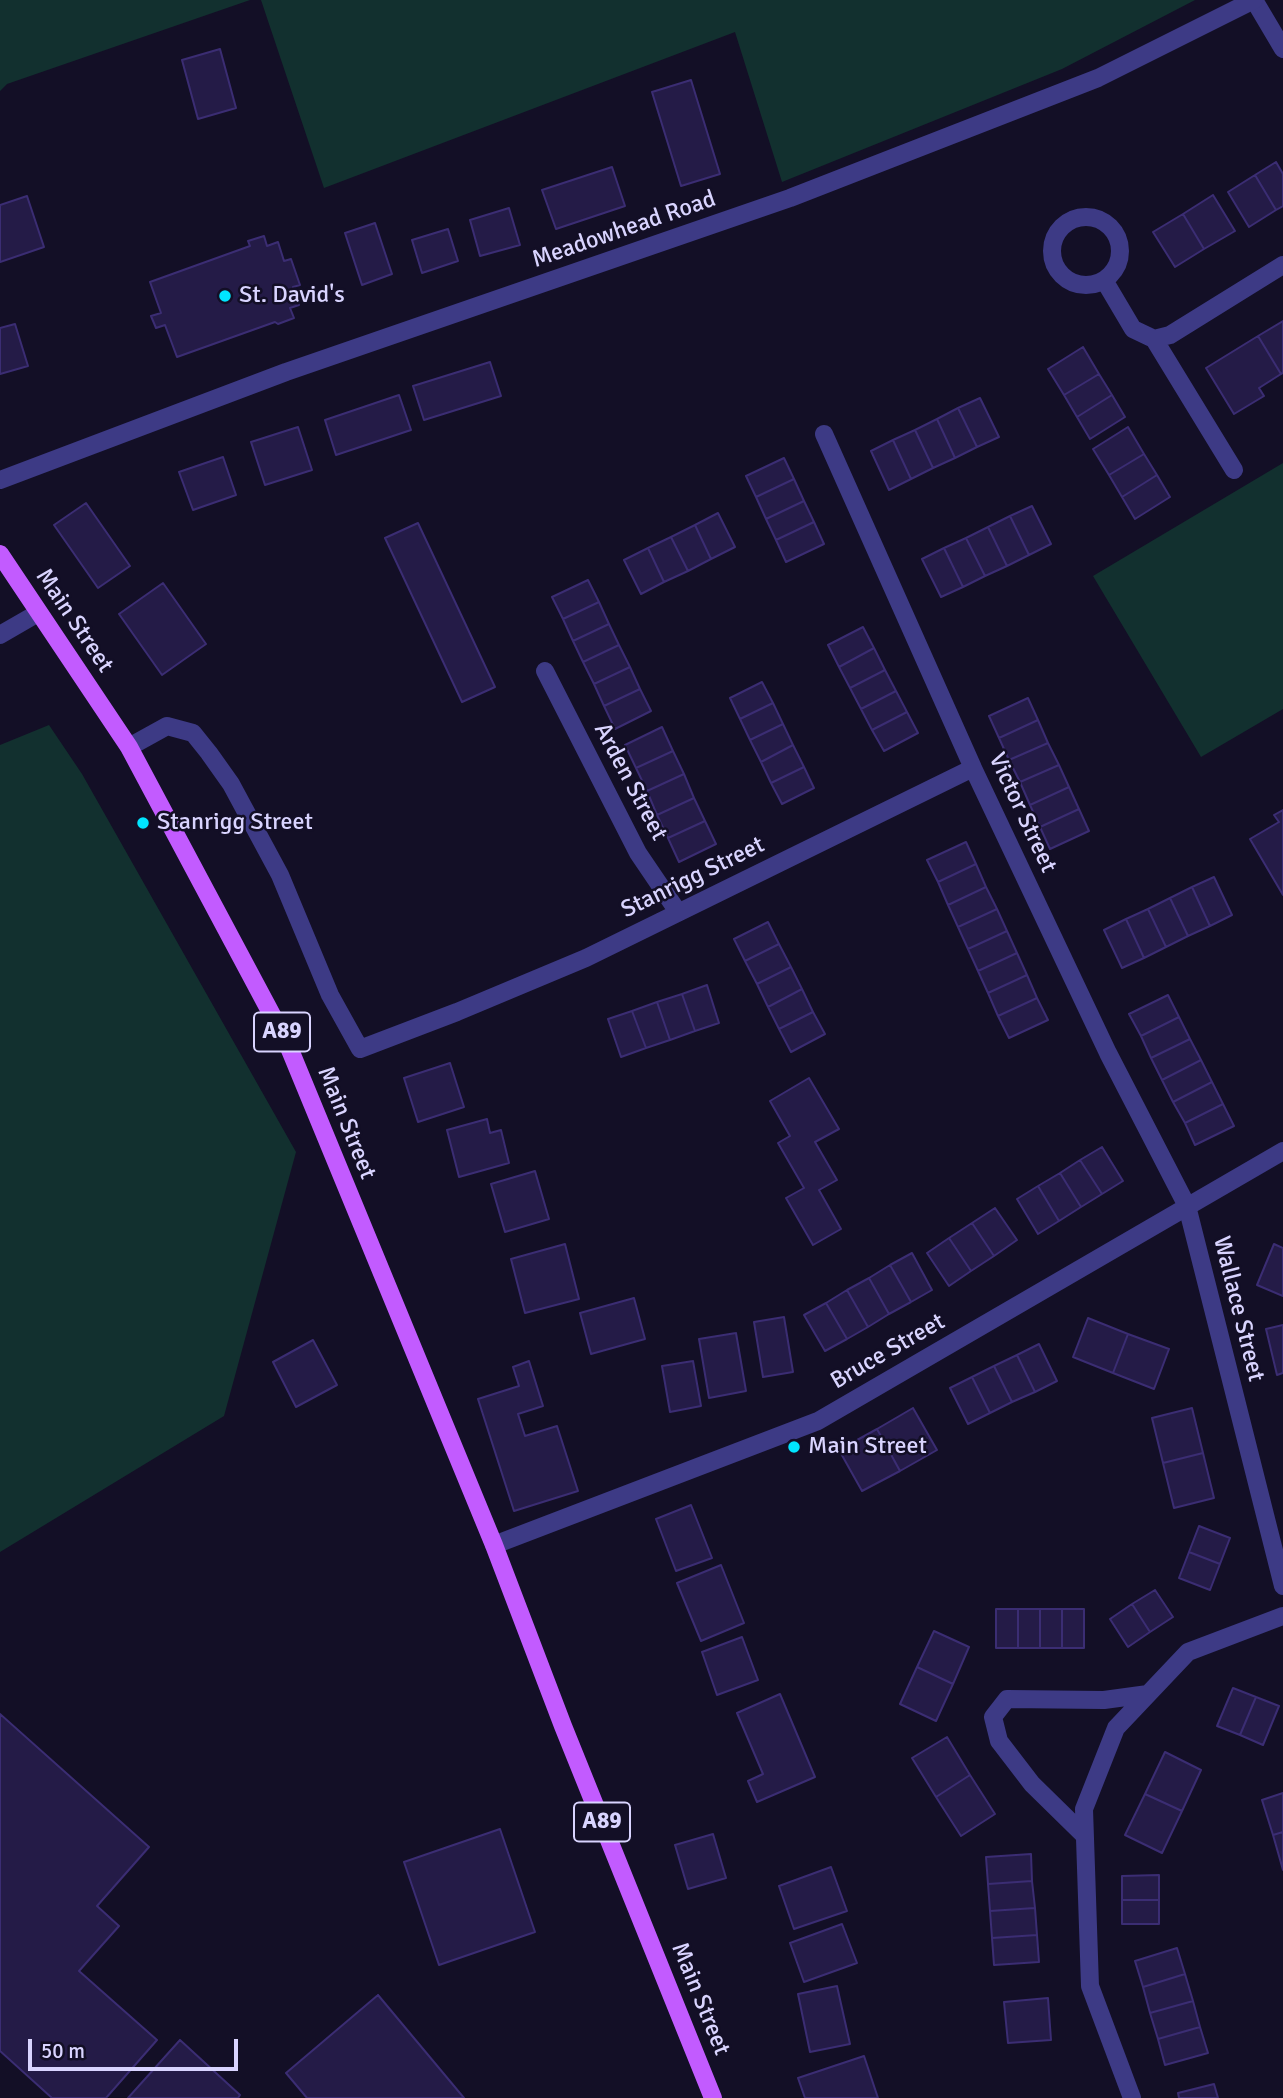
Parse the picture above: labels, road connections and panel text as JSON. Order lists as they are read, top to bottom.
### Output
{
  "streets": {
    "main road": ["Main Street", "A89"],
    "street": [
      "Meadowhead Road",
      "Arden Street",
      "Victor Street",
      "Stanrigg Street",
      "Wallace Street",
      "Bruce Street"
    ]
  },
  "crossings": [
    ["Main Street", "Stanrigg Street"],
    ["Main Street", "Bruce Street"],
    ["Arden Street", "Stanrigg Street"],
    ["Victor Street", "Stanrigg Street"],
    ["Victor Street", "Wallace Street"],
    ["Victor Street", "Bruce Street"],
    ["Wallace Street", "Bruce Street"]
  ],
  "places": ["St. David's", "Stanrigg Street", "Main Street"],
  "scale_bar": "50 m"
}
